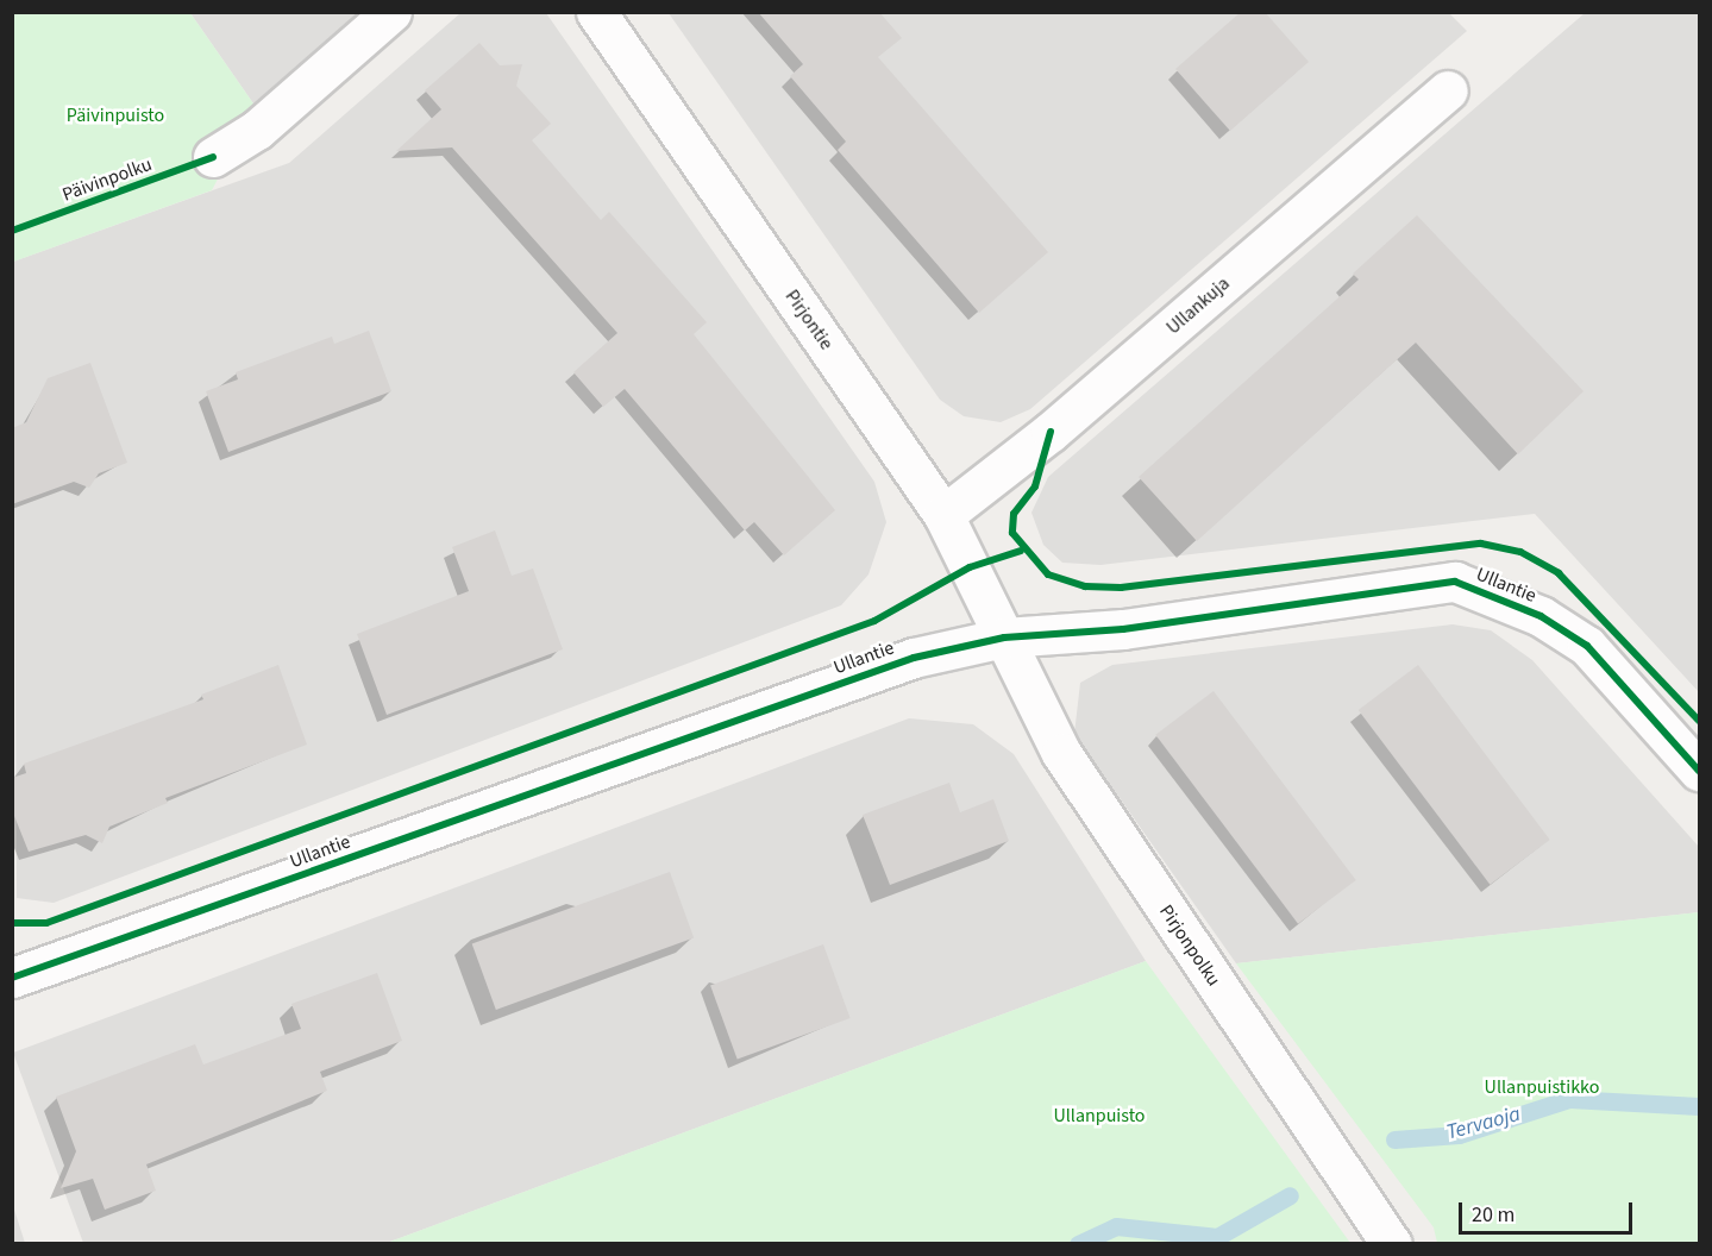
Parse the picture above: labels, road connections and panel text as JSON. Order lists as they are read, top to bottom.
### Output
{
  "streets": {
    "street": [
      "Ullankuja",
      "Pirjontie",
      "Ullantie",
      "Pirjonpolku"
    ],
    "cycle path": ["Päivinpolku"]
  },
  "crossings": [
    ["Ullankuja", "Pirjontie"],
    ["Pirjontie", "Ullantie"],
    ["Pirjontie", "Pirjonpolku"],
    ["Ullantie", "Pirjonpolku"]
  ],
  "water": ["Tervaoja"],
  "parks": ["Päivinpuisto", "Ullanpuistikko", "Ullanpuisto"],
  "scale_bar": "20 m"
}
